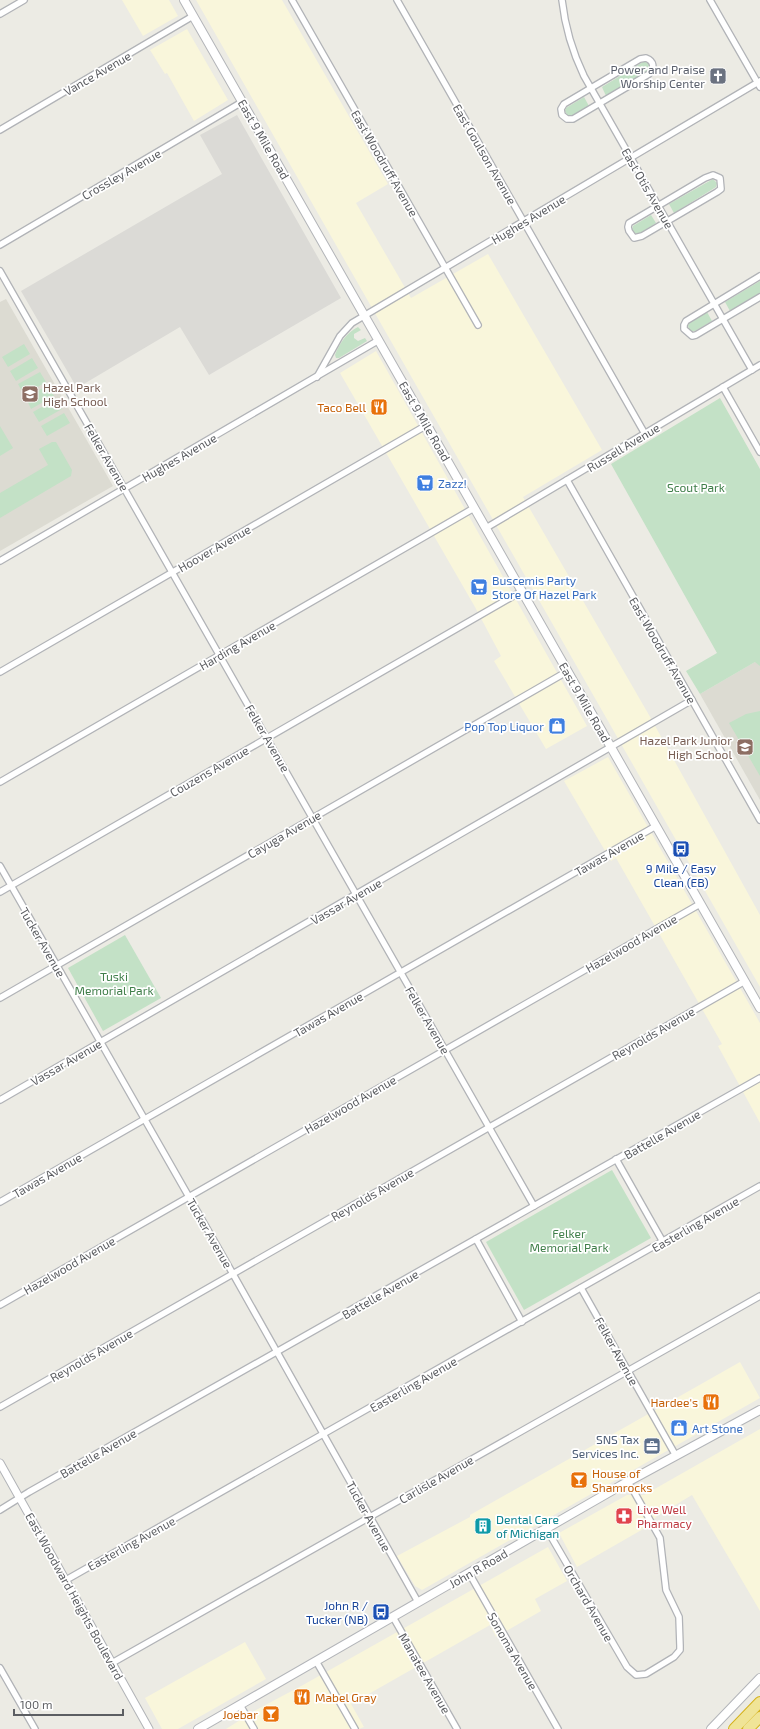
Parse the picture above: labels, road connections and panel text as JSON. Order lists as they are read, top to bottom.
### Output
{
  "streets": {
    "main road": ["East 9 Mile Road", "John R Road"],
    "street": [
      "Vance Avenue",
      "East Goulson Avenue",
      "East Woodruff Avenue",
      "Crossley Avenue",
      "East Otis Avenue",
      "Hughes Avenue",
      "Russell Avenue",
      "Felker Avenue",
      "Hoover Avenue",
      "Harding Avenue",
      "Couzens Avenue",
      "Cayuga Avenue",
      "Tawas Avenue",
      "Vassar Avenue",
      "Tucker Avenue",
      "Hazelwood Avenue",
      "Reynolds Avenue",
      "Battelle Avenue",
      "Easterling Avenue",
      "Carlisle Avenue",
      "East Woodward Heights Boulevard",
      "Orchard Avenue",
      "Sonoma Avenue",
      "Manatee Avenue"
    ]
  },
  "crossings": [
    ["Vance Avenue", "East 9 Mile Road"],
    ["East 9 Mile Road", "Crossley Avenue"],
    ["East 9 Mile Road", "Hughes Avenue"],
    ["East 9 Mile Road", "Russell Avenue"],
    ["East 9 Mile Road", "Hoover Avenue"],
    ["East 9 Mile Road", "Harding Avenue"],
    ["East 9 Mile Road", "Couzens Avenue"],
    ["East 9 Mile Road", "Cayuga Avenue"],
    ["East 9 Mile Road", "Tawas Avenue"],
    ["East 9 Mile Road", "Vassar Avenue"],
    ["East 9 Mile Road", "Hazelwood Avenue"],
    ["East 9 Mile Road", "Reynolds Avenue"],
    ["East Goulson Avenue", "Hughes Avenue"],
    ["East Goulson Avenue", "Russell Avenue"],
    ["East Woodruff Avenue", "Hughes Avenue"],
    ["East Woodruff Avenue", "Russell Avenue"],
    ["East Woodruff Avenue", "Vassar Avenue"],
    ["East Otis Avenue", "Hughes Avenue"],
    ["East Otis Avenue", "Russell Avenue"],
    ["Hughes Avenue", "Felker Avenue"],
    ["Felker Avenue", "Hoover Avenue"],
    ["Felker Avenue", "Harding Avenue"],
    ["Felker Avenue", "Couzens Avenue"],
    ["Felker Avenue", "Cayuga Avenue"],
    ["Felker Avenue", "Tawas Avenue"],
    ["Felker Avenue", "Vassar Avenue"],
    ["Felker Avenue", "Hazelwood Avenue"],
    ["Felker Avenue", "Reynolds Avenue"],
    ["Felker Avenue", "Battelle Avenue"],
    ["Felker Avenue", "Easterling Avenue"],
    ["Felker Avenue", "Carlisle Avenue"],
    ["Felker Avenue", "John R Road"],
    ["Couzens Avenue", "Tucker Avenue"],
    ["Cayuga Avenue", "Tucker Avenue"],
    ["Tawas Avenue", "Tucker Avenue"],
    ["Vassar Avenue", "Tucker Avenue"],
    ["Tucker Avenue", "Hazelwood Avenue"],
    ["Tucker Avenue", "Reynolds Avenue"],
    ["Tucker Avenue", "Battelle Avenue"],
    ["Tucker Avenue", "Easterling Avenue"],
    ["Tucker Avenue", "Carlisle Avenue"],
    ["Tucker Avenue", "John R Road"],
    ["Battelle Avenue", "East Woodward Heights Boulevard"],
    ["Easterling Avenue", "East Woodward Heights Boulevard"],
    ["Carlisle Avenue", "East Woodward Heights Boulevard"],
    ["John R Road", "Orchard Avenue"],
    ["John R Road", "Sonoma Avenue"],
    ["John R Road", "Manatee Avenue"]
  ],
  "parks": ["Scout Park", "Tuski Memorial Park", "Felker Memorial Park"],
  "places": {
    "church": ["Power and Praise Worship Center"],
    "school or university": ["Hazel Park High School", "Hazel Park Junior High School"],
    "restaurant": ["Taco Bell", "Hardee's", "Mabel Gray"],
    "supermarket": ["Zazz!", "Buscemis Party Store Of Hazel Park"],
    "shop": ["Pop Top Liquor", "Art Stone"],
    "bus stop": ["9 Mile / Easy Clean (EB)", "John R / Tucker (NB)"],
    "office": ["SNS Tax Services Inc."],
    "bar": ["House of Shamrocks", "Joebar"],
    "pharmacy": ["Live Well Pharmacy"],
    "building": ["Dental Care of Michigan"]
  },
  "scale_bar": "100 m"
}
